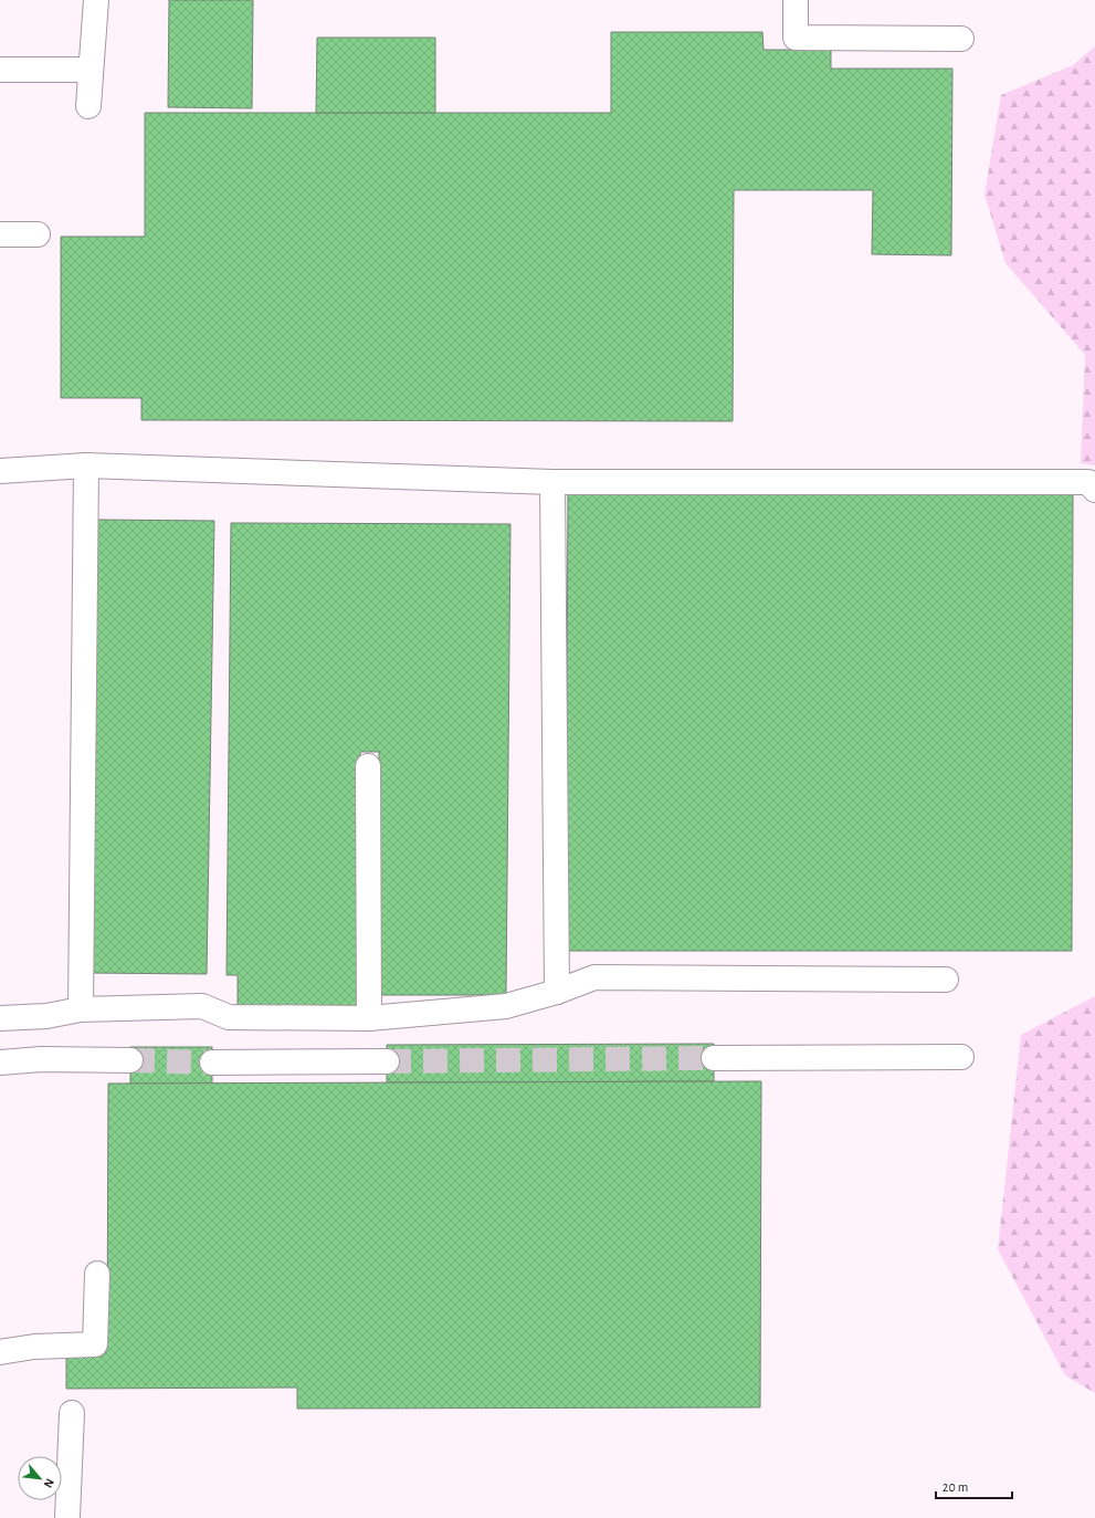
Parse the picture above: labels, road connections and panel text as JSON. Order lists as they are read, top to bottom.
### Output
{
  "scale_bar": "20 m",
  "north": "bottom right"
}
